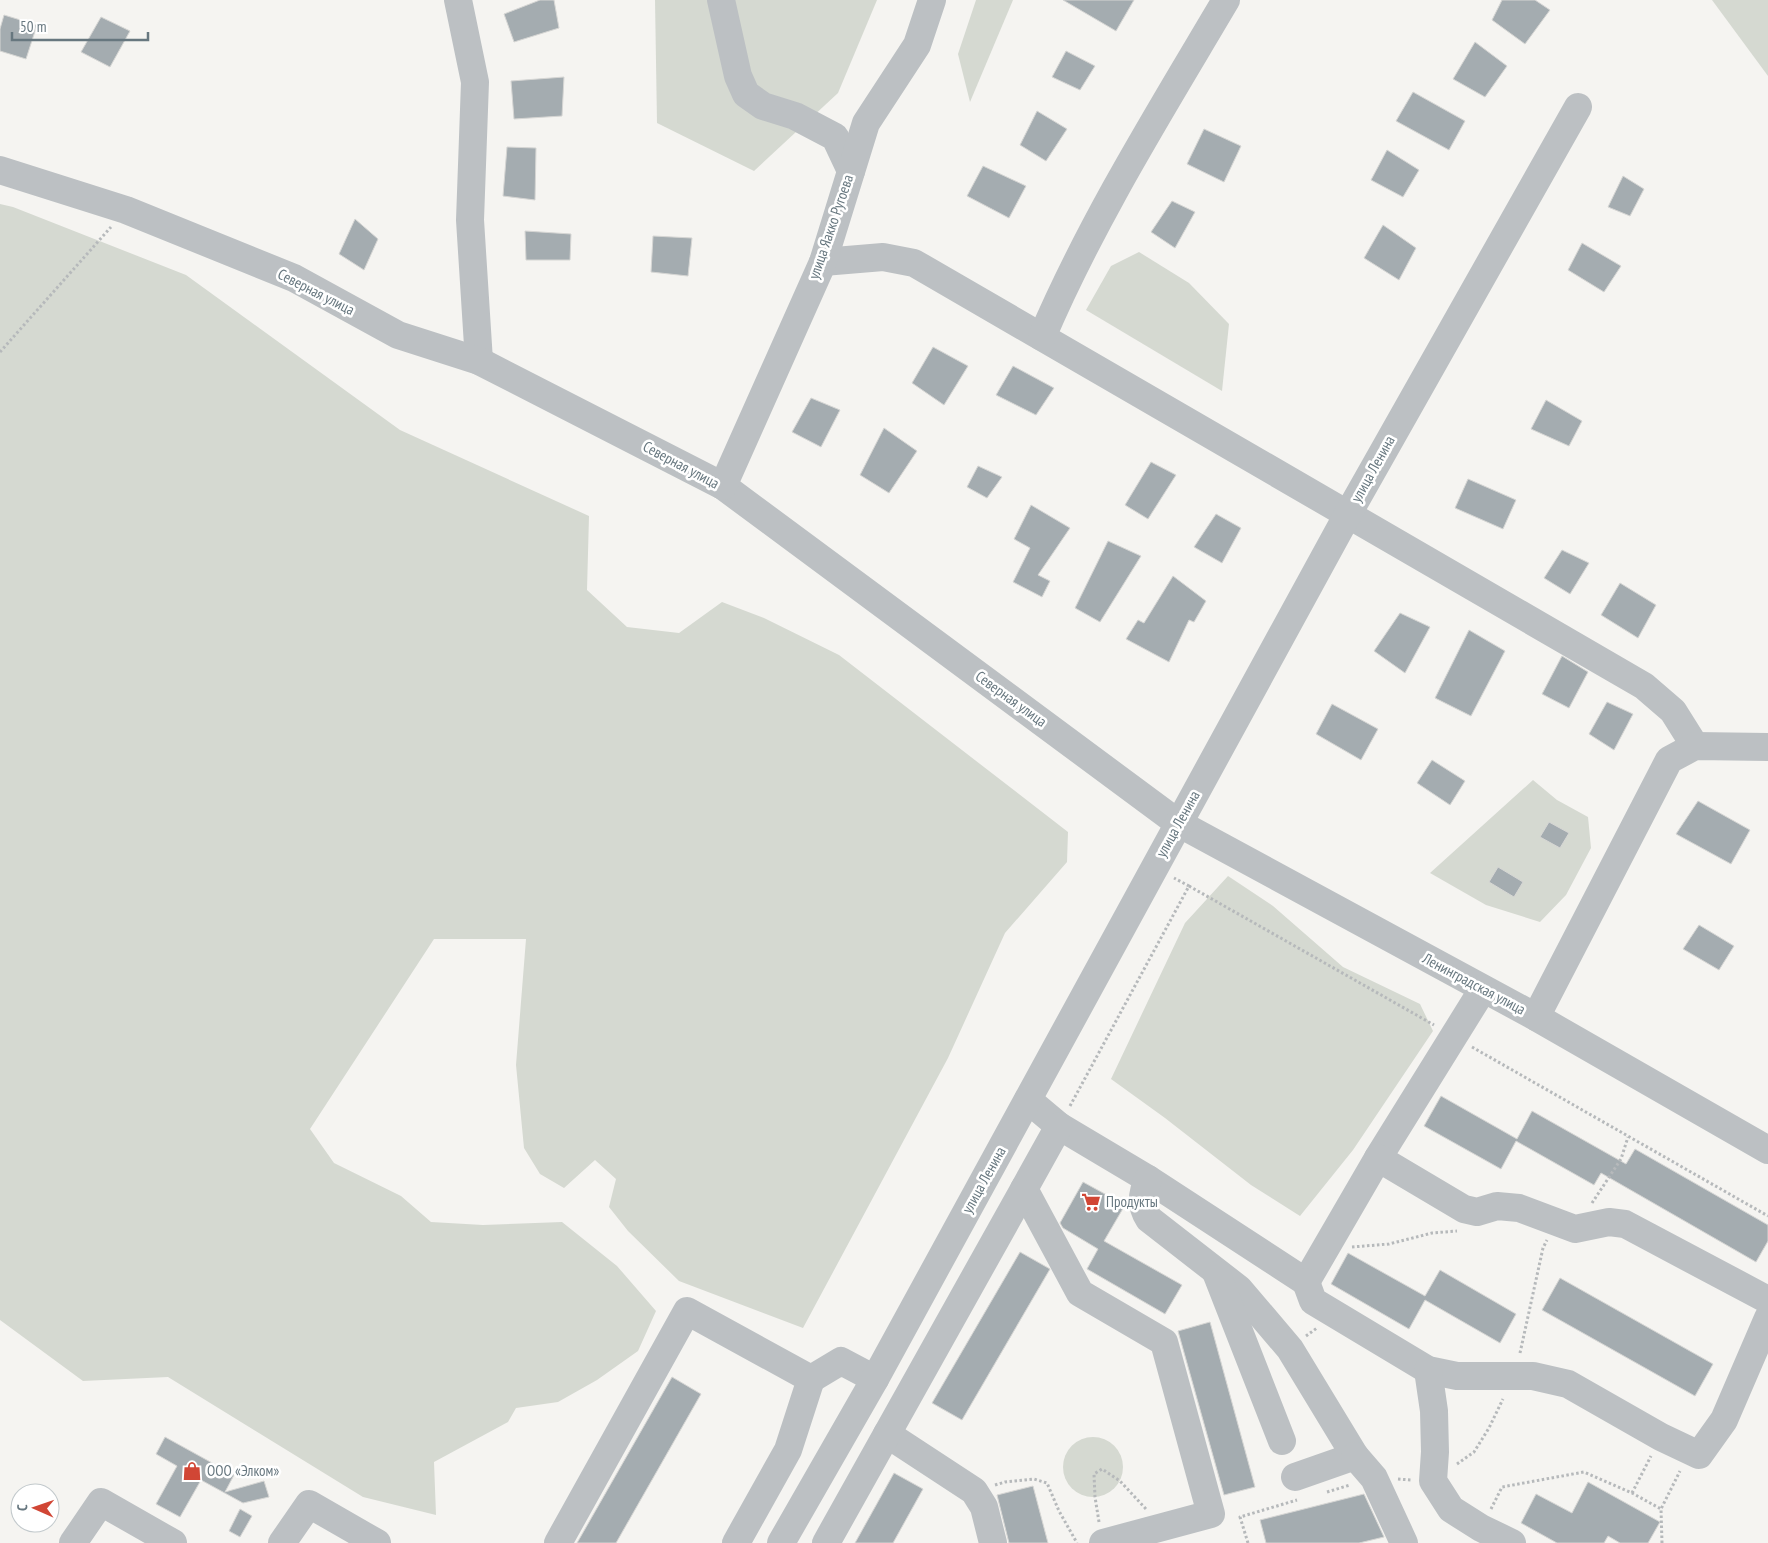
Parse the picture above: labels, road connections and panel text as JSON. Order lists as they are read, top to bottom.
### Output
{
  "streets": {
    "street": [
      "улица Яакко Ругоева",
      "Северная улица",
      "улица Ленина",
      "Ленинградская улица"
    ]
  },
  "crossings": [
    ["улица Яакко Ругоева", "Северная улица"],
    ["Северная улица", "улица Ленина"],
    ["Северная улица", "Ленинградская улица"],
    ["улица Ленина", "Ленинградская улица"]
  ],
  "places": {
    "supermarket": ["Продукты"],
    "shop": ["ООО «Элком»"]
  },
  "scale_bar": "50 m",
  "north": "left"
}
